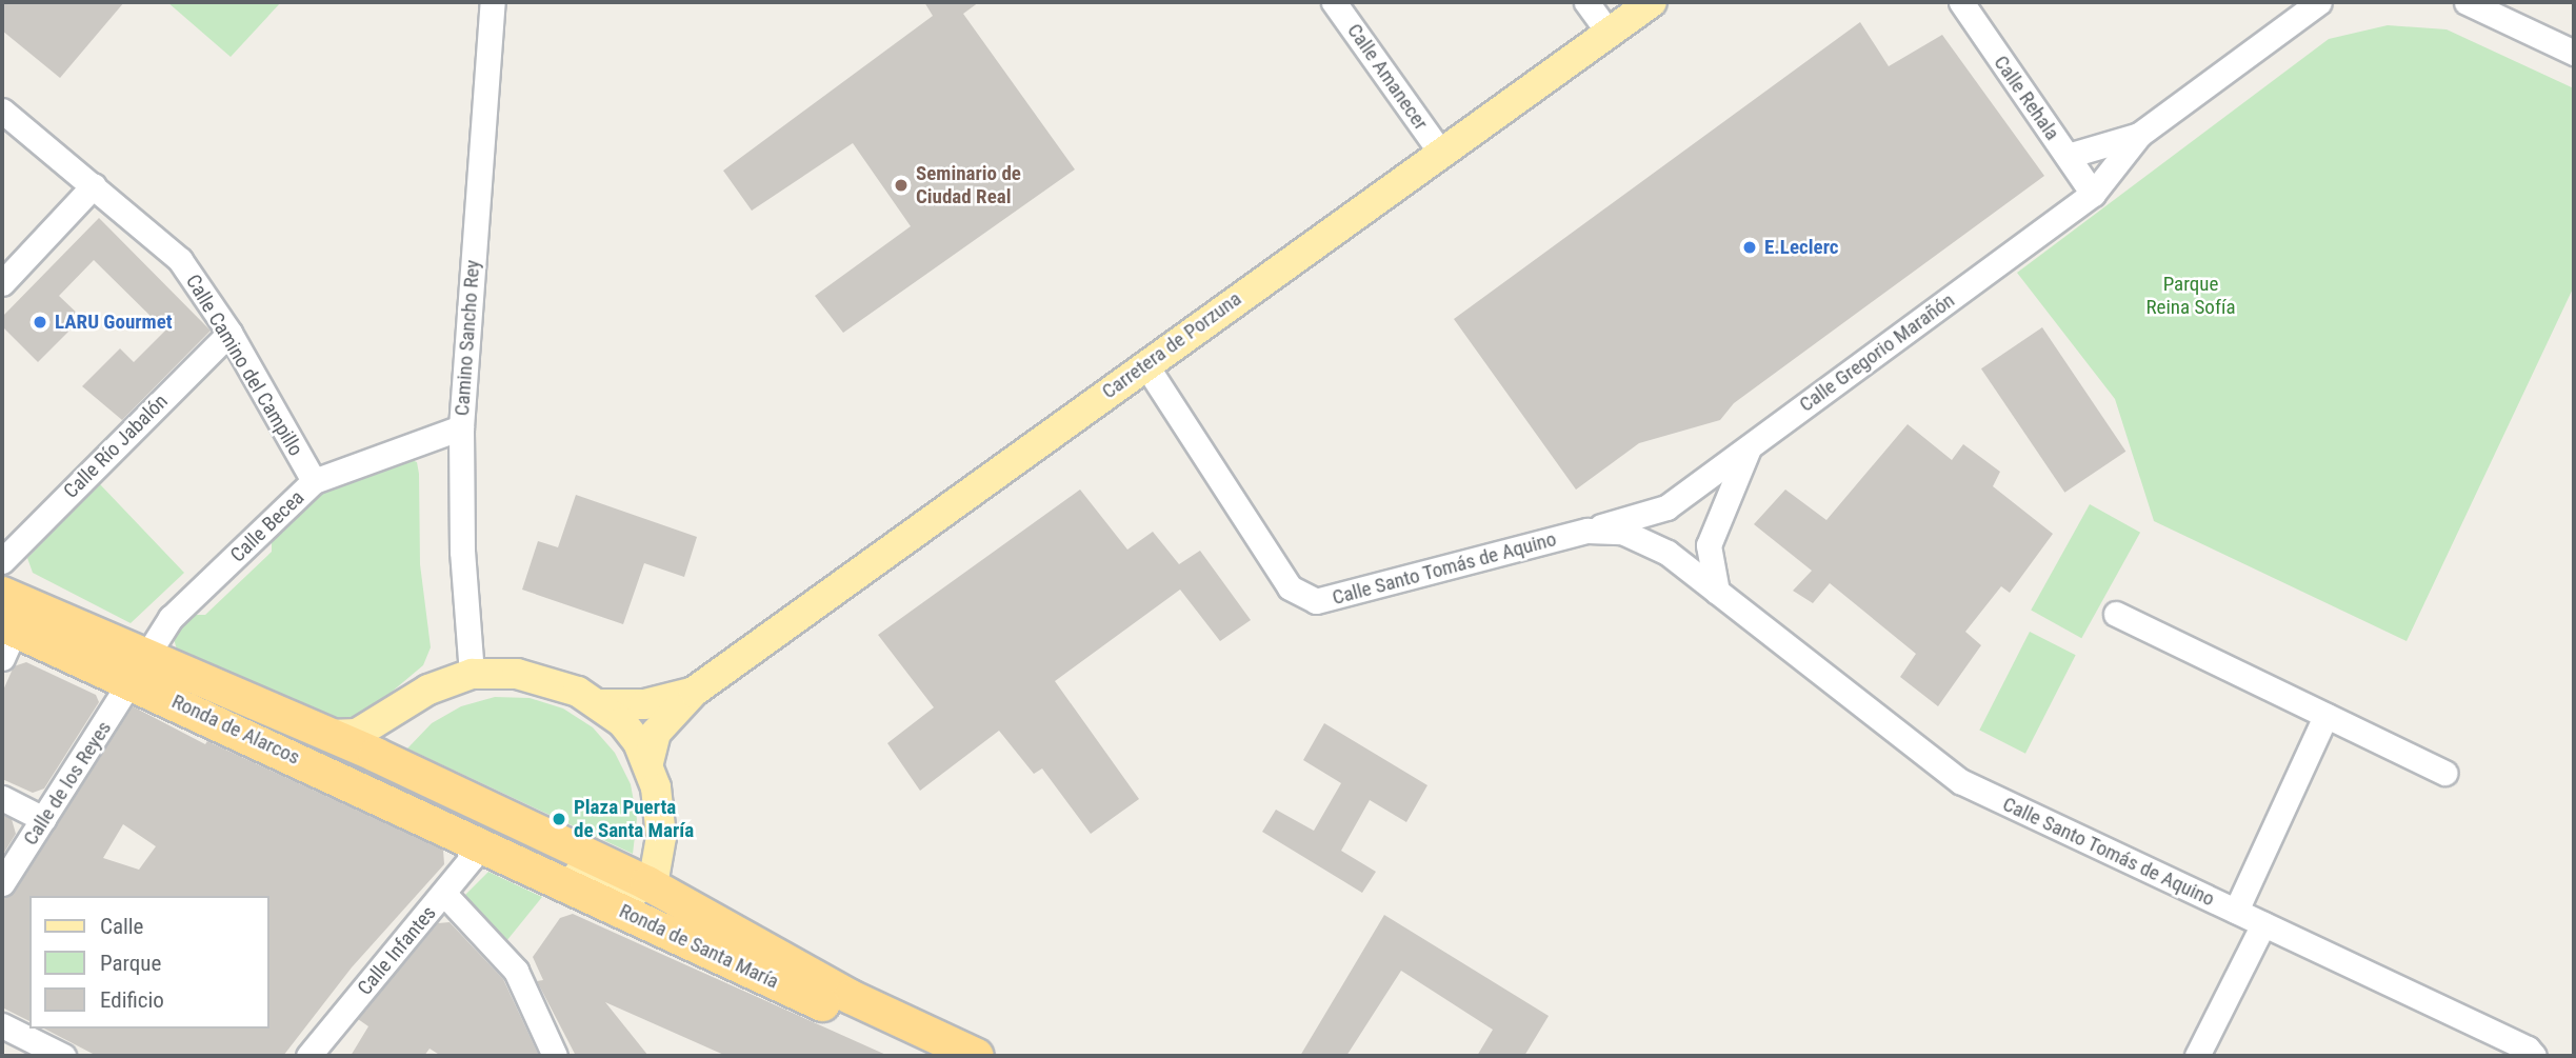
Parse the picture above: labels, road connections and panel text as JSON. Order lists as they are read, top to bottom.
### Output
{
  "streets": {
    "highway": ["Ronda de Alarcos", "Ronda de Santa María"],
    "main road": ["Carretera de Porzuna"],
    "street": [
      "Calle Amanecer",
      "Calle Rehala",
      "Camino Sancho Rey",
      "Calle Gregorio Marañón",
      "Calle Camino del Campillo",
      "Calle Río Jabalón",
      "Calle Becea",
      "Calle Santo Tomás de Aquino",
      "Calle de los Reyes",
      "Calle Infantes"
    ]
  },
  "crossings": [
    ["Calle Amanecer", "Carretera de Porzuna"],
    ["Calle Rehala", "Calle Gregorio Marañón"],
    ["Camino Sancho Rey", "Calle Becea"],
    ["Carretera de Porzuna", "Calle Santo Tomás de Aquino"],
    ["Calle Gregorio Marañón", "Calle Santo Tomás de Aquino"],
    ["Calle Camino del Campillo", "Calle Río Jabalón"],
    ["Calle Camino del Campillo", "Calle Becea"],
    ["Calle Becea", "Ronda de Alarcos"],
    ["Calle Becea", "Calle de los Reyes"],
    ["Ronda de Alarcos", "Calle de los Reyes"],
    ["Ronda de Alarcos", "Ronda de Santa María"],
    ["Ronda de Alarcos", "Calle Infantes"],
    ["Ronda de Santa María", "Calle Infantes"]
  ],
  "parks": ["Parque Reina Sofía"],
  "places": [
    "Seminario de Ciudad Real",
    "E.Leclerc",
    "LARU Gourmet",
    "Plaza Puerta de Santa María"
  ],
  "legend": ["Calle", "Parque", "Edificio"]
}
